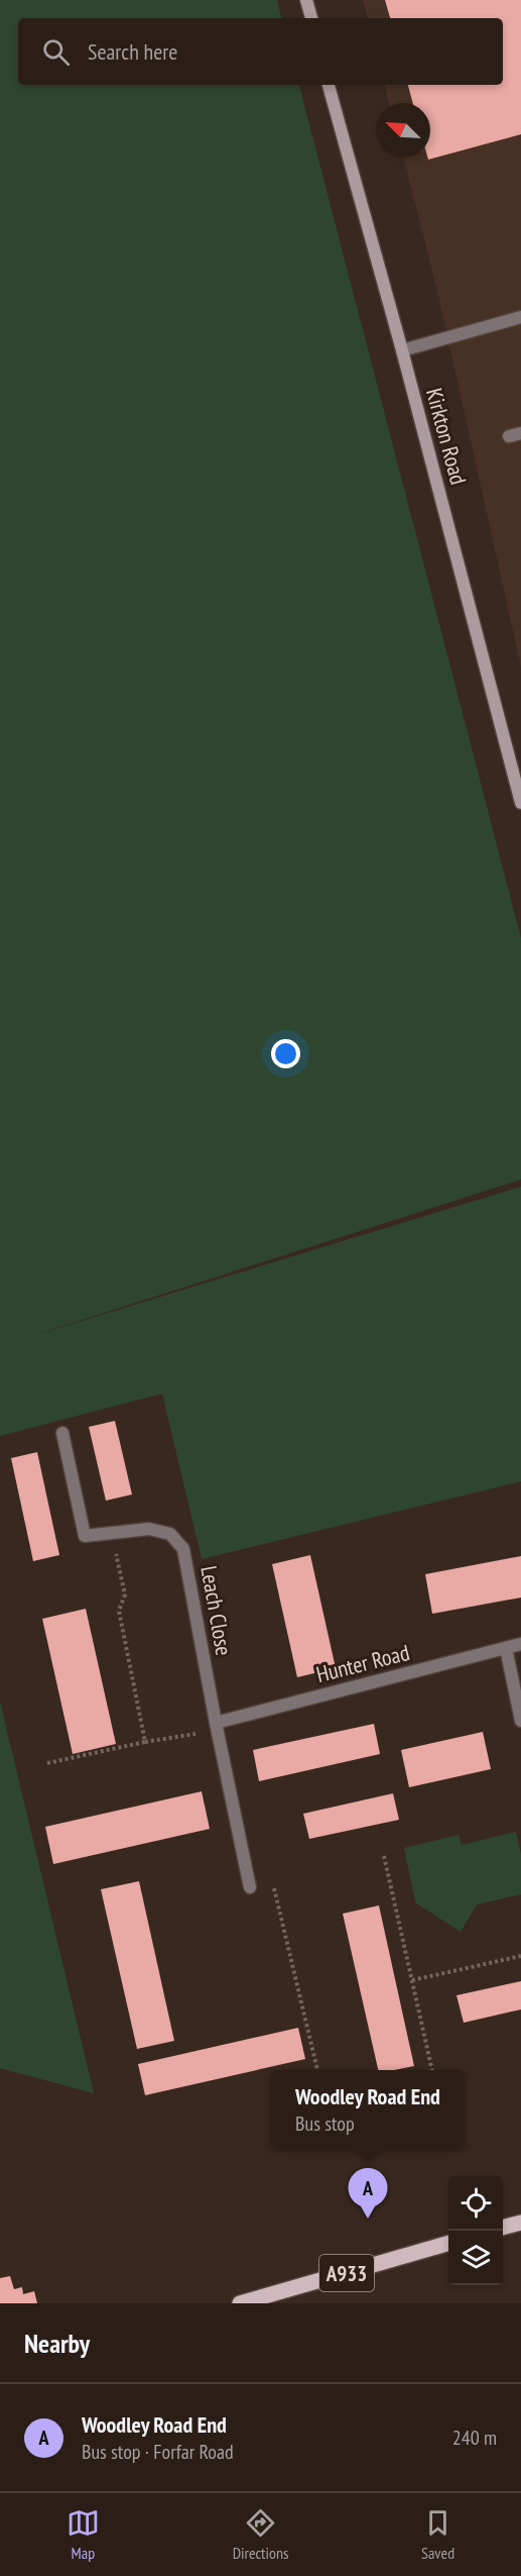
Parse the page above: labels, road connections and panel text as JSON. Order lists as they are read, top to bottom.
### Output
{
  "streets": {
    "main road": ["A933"],
    "street": ["Kirkton Road", "Leach Close", "Hunter Road"]
  },
  "crossings": [
    ["Leach Close", "Hunter Road"]
  ],
  "north": "top left",
  "page": {
    "search": "Search here",
    "popup": ["Woodley Road End", "Bus stop"],
    "pins": "A",
    "heading": "Nearby",
    "list": [
      {
        "mark": "A",
        "name": "Woodley Road End",
        "note": "Bus stop · Forfar Road",
        "value": "240 m"
      }
    ],
    "nav": ["Map", "Directions", "Saved"]
  }
}
